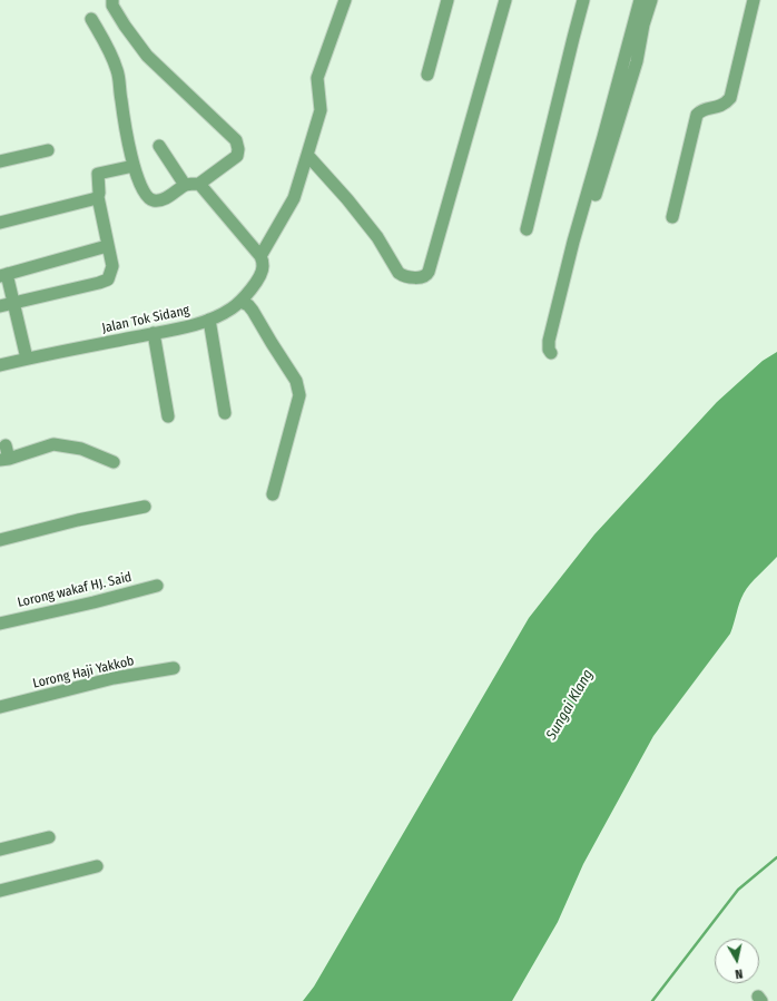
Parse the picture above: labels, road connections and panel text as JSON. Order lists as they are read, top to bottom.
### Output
{
  "streets": {
    "street": ["Jalan Tok Sidang", "Lorong wakaf HJ. Said", "Lorong Haji Yakkob"]
  },
  "water": ["Sungai Klang"],
  "north": "bottom"
}
